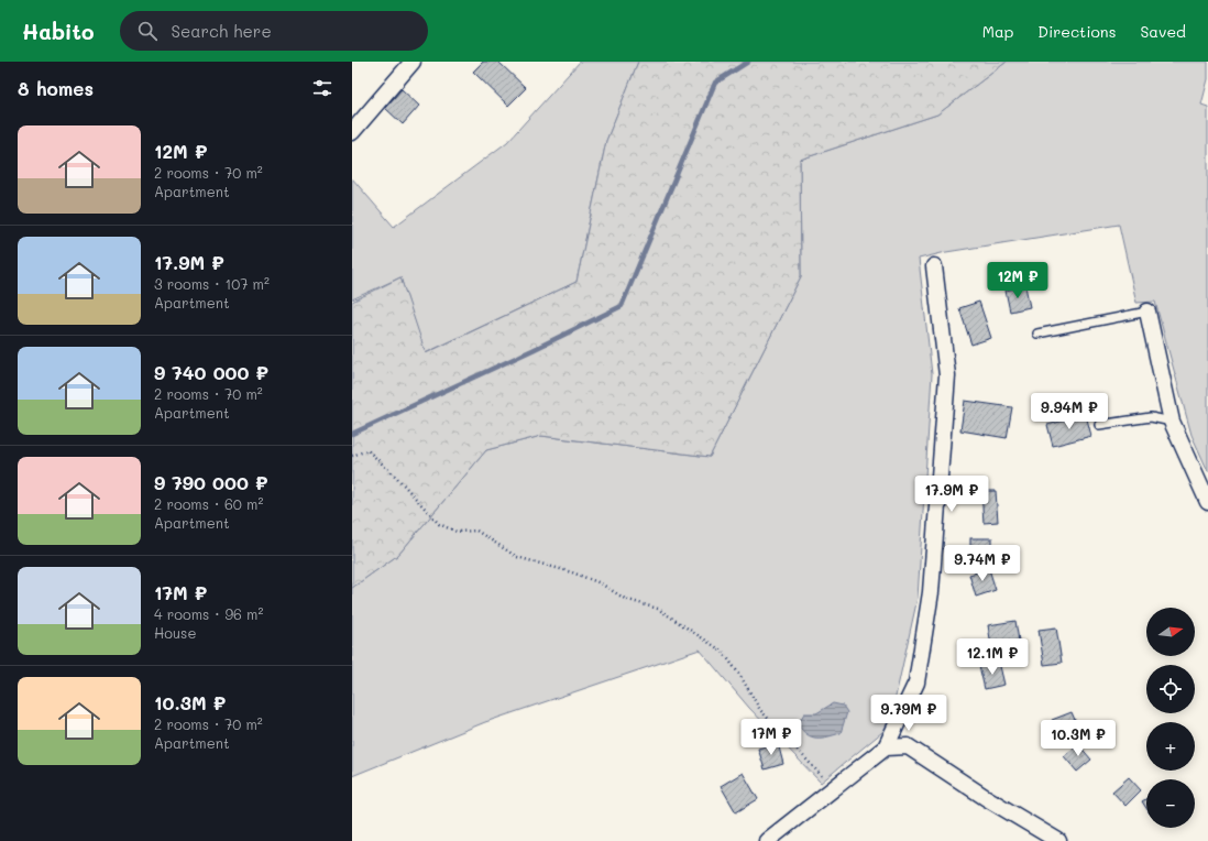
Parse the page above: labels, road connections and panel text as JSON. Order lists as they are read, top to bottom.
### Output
{
  "north": "right",
  "page": {
    "header": "Habito",
    "search": "Search here",
    "nav": ["Map", "Directions", "Saved"],
    "heading": "8 homes",
    "list": [
      {
        "name": "12M ₽",
        "note": "2 rooms · 70 m² · Apartment"
      },
      {
        "name": "17.9M ₽",
        "note": "3 rooms · 107 m² · Apartment"
      },
      {
        "name": "9 740 000 ₽",
        "note": "2 rooms · 70 m² · Apartment"
      },
      {
        "name": "9 790 000 ₽",
        "note": "2 rooms · 60 m² · Apartment"
      },
      {
        "name": "17M ₽",
        "note": "4 rooms · 96 m² · House"
      },
      {
        "name": "10.3M ₽",
        "note": "2 rooms · 70 m² · Apartment"
      }
    ],
    "price": [
      "12M ₽",
      "9.94M ₽",
      "17.9M ₽",
      "9.74M ₽",
      "12.1M ₽",
      "9.79M ₽",
      "17M ₽",
      "10.3M ₽"
    ],
    "map_buttons": ["+", "−"]
  }
}
